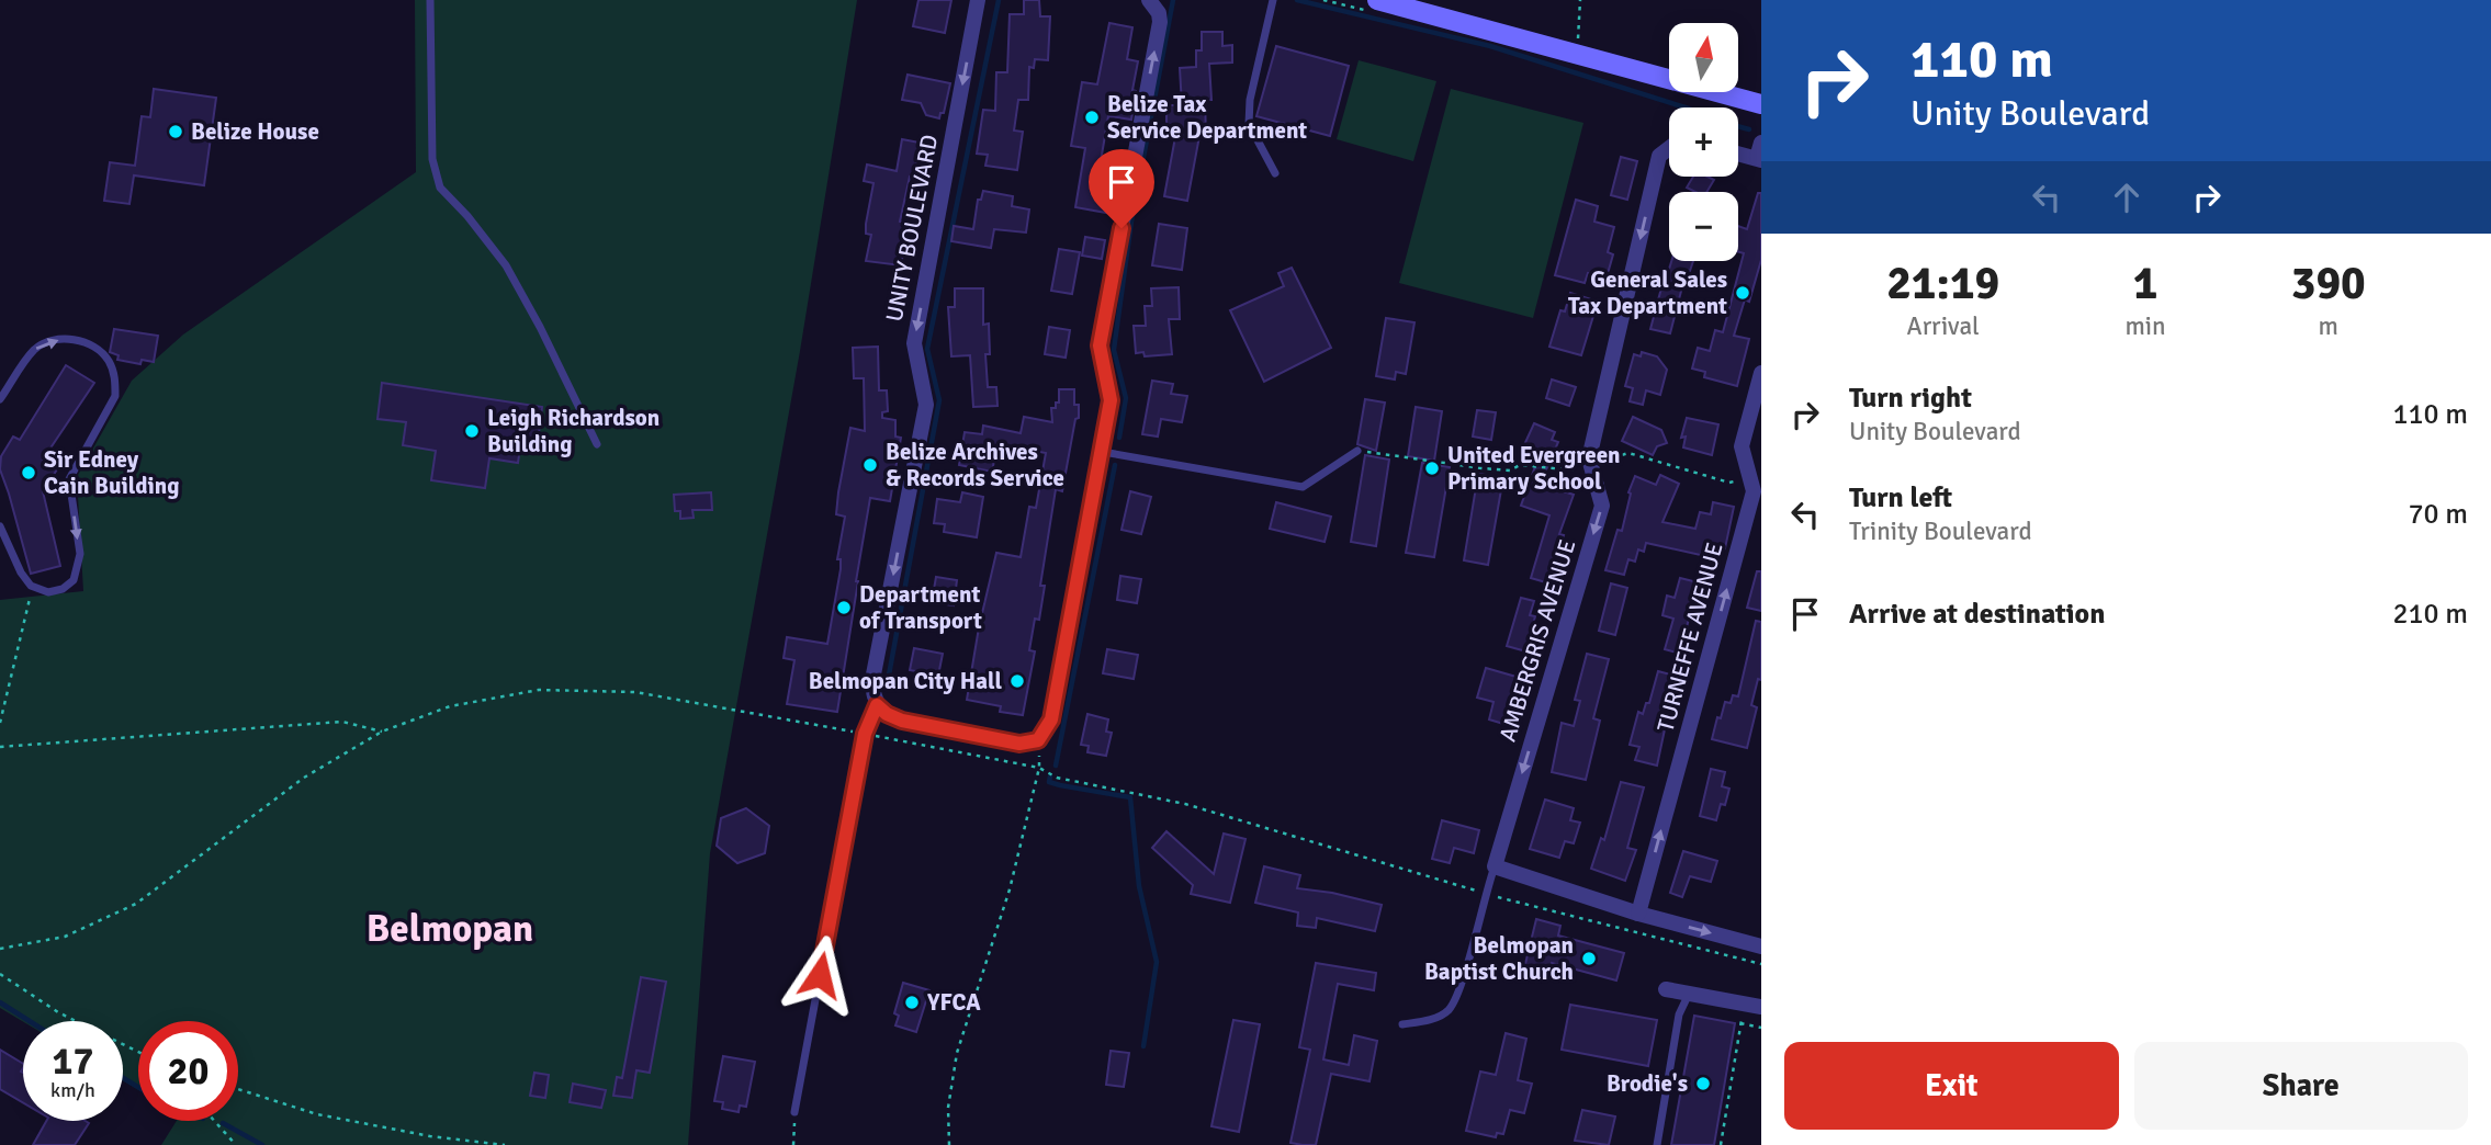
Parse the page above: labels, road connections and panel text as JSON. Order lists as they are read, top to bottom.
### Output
{
  "streets": {
    "street": ["UNITY BOULEVARD", "TURNEFFE AVENUE", "AMBERGRIS AVENUE"]
  },
  "one_way": ["UNITY BOULEVARD", "TURNEFFE AVENUE", "AMBERGRIS AVENUE"],
  "districts": ["Belmopan"],
  "places": [
    "Belize Tax Service Department",
    "Belize House",
    "General Sales Tax Department",
    "Leigh Richardson Building",
    "Belize Archives & Records Service",
    "United Evergreen Primary School",
    "Sir Edney Cain Building",
    "Department of Transport",
    "Belmopan City Hall",
    "Belmopan Baptist Church",
    "YFCA",
    "Brodie's"
  ],
  "north": "top",
  "page": {
    "turn": ["110 m", "Unity Boulevard"],
    "map_buttons": ["+", "−"],
    "eta": [
      "21:19",
      "Arrival",
      "1",
      "min",
      "390",
      "m"
    ],
    "list": [
      {
        "name": "Turn right",
        "note": "Unity Boulevard",
        "value": "110 m"
      },
      {
        "name": "Turn left",
        "note": "Trinity Boulevard",
        "value": "70 m"
      },
      {
        "name": "Arrive at destination",
        "value": "210 m"
      }
    ],
    "speed": "17 km/h",
    "limit": "20",
    "buttons": ["Exit", "Share"]
  }
}
